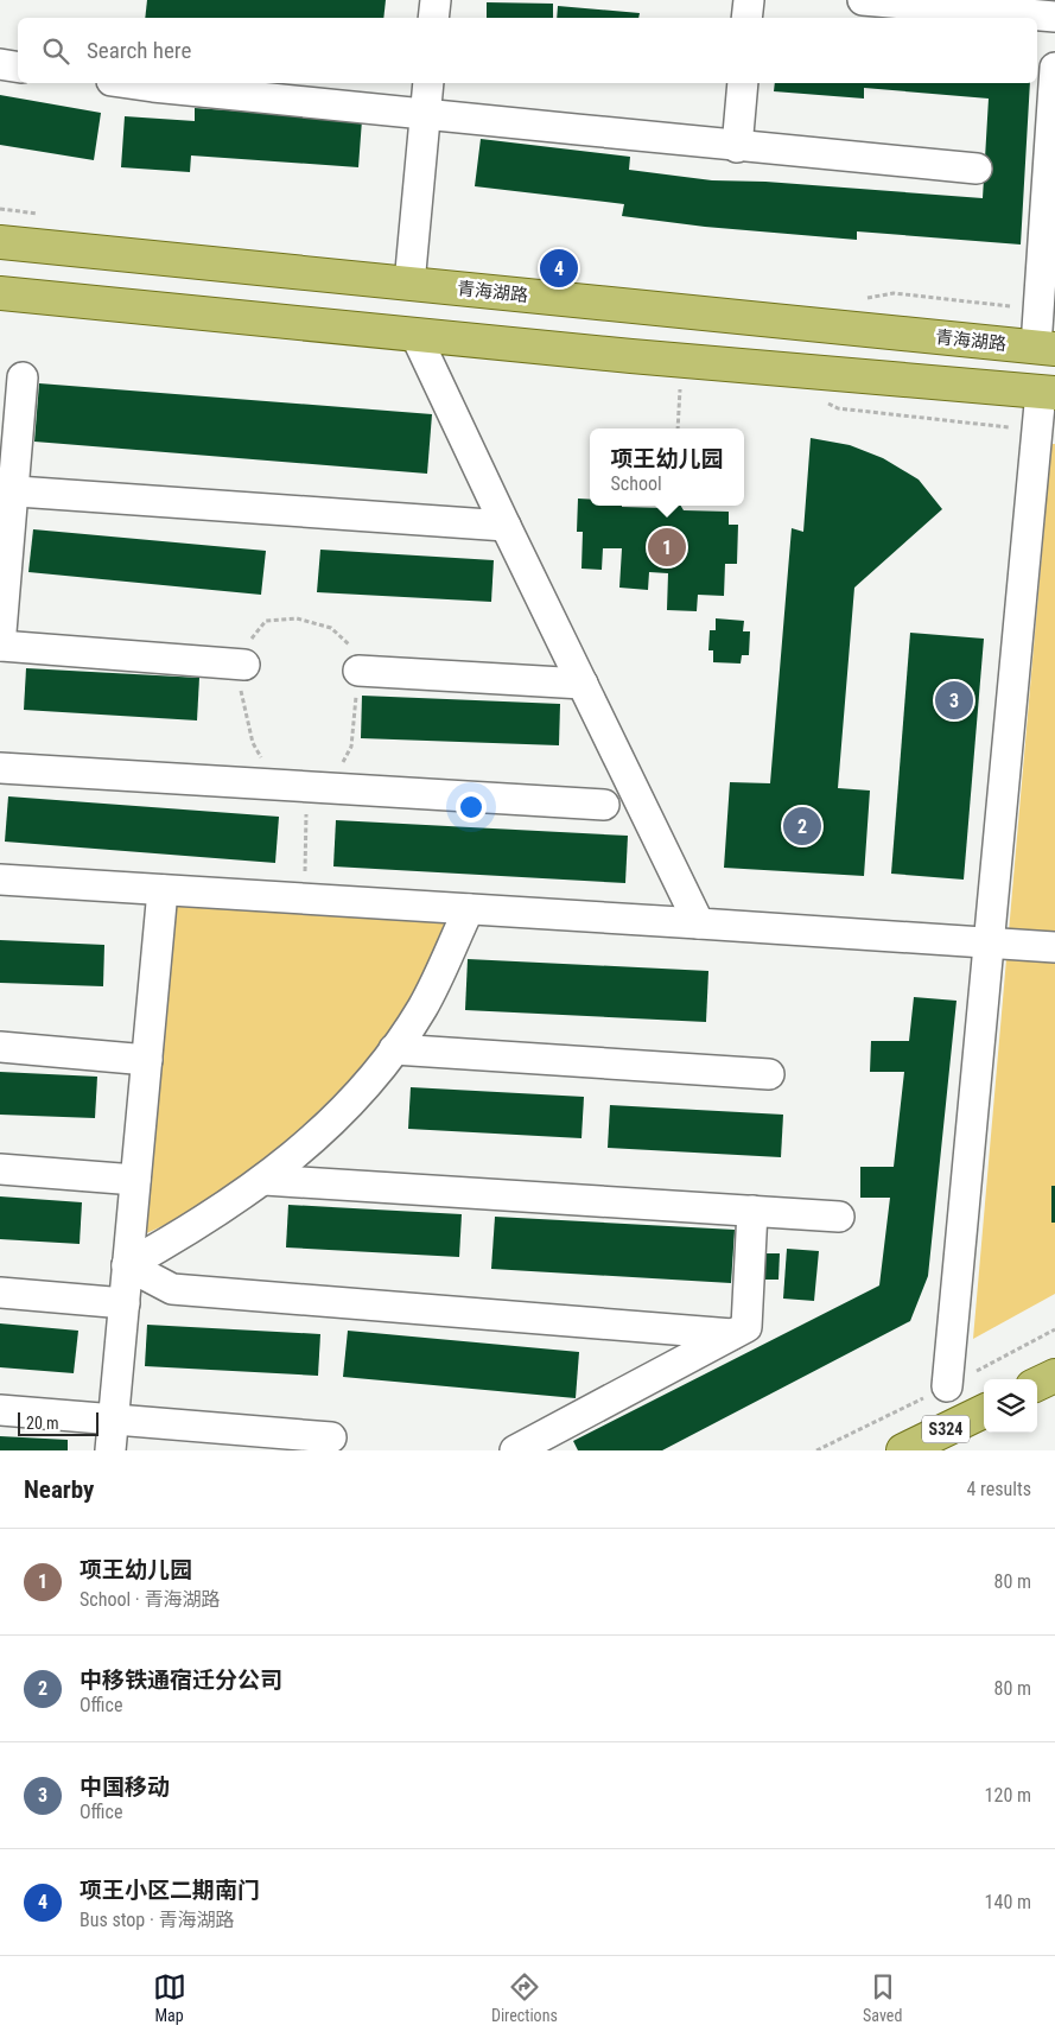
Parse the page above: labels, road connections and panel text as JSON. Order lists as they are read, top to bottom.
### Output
{
  "streets": {
    "main road": ["青海湖路", "S324"]
  },
  "scale_bar": "20 m",
  "page": {
    "search": "Search here",
    "pins": [
      "4",
      "1",
      "3",
      "2"
    ],
    "popup": ["项王幼儿园", "School"],
    "scale": "20 m",
    "heading": ["Nearby", "4 results"],
    "list": [
      {
        "mark": "1",
        "name": "项王幼儿园",
        "note": "School · 青海湖路",
        "value": "80 m"
      },
      {
        "mark": "2",
        "name": "中移铁通宿迁分公司",
        "note": "Office",
        "value": "80 m"
      },
      {
        "mark": "3",
        "name": "中国移动",
        "note": "Office",
        "value": "120 m"
      },
      {
        "mark": "4",
        "name": "项王小区二期南门",
        "note": "Bus stop · 青海湖路",
        "value": "140 m"
      }
    ],
    "nav": ["Map", "Directions", "Saved"]
  }
}
